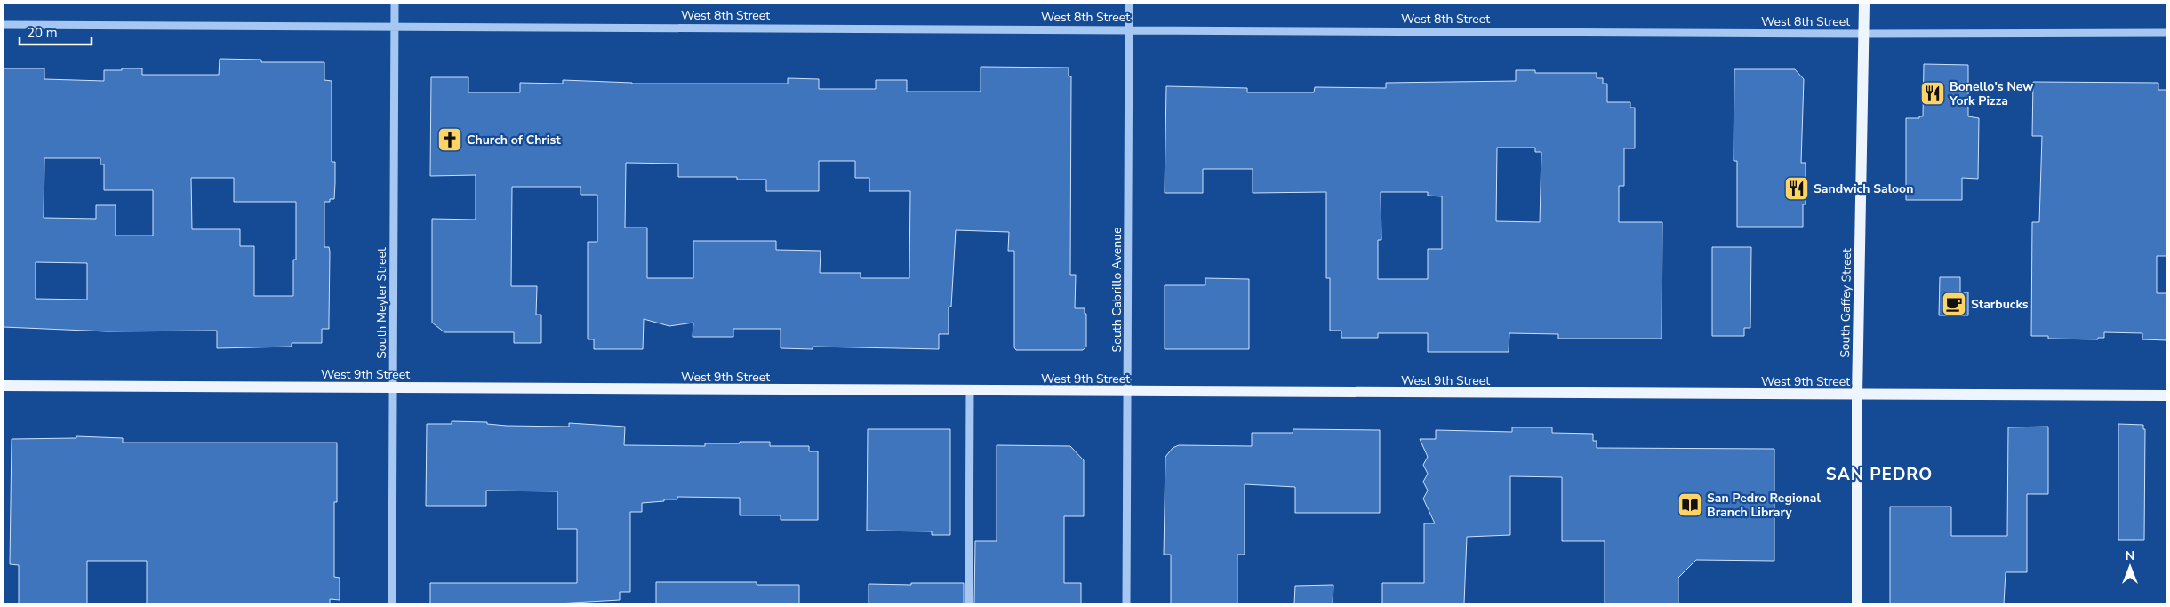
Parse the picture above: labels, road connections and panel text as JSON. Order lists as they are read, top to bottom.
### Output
{
  "streets": {
    "main road": ["South Gaffey Street", "West 9th Street"],
    "street": ["West 8th Street", "South Cabrillo Avenue", "South Meyler Street"]
  },
  "crossings": [
    ["West 8th Street", "South Cabrillo Avenue"],
    ["West 8th Street", "South Meyler Street"],
    ["West 8th Street", "South Gaffey Street"],
    ["South Cabrillo Avenue", "West 9th Street"],
    ["South Meyler Street", "West 9th Street"],
    ["South Gaffey Street", "West 9th Street"]
  ],
  "districts": ["SAN PEDRO"],
  "places": {
    "restaurant": ["Bonello's New York Pizza", "Sandwich Saloon"],
    "church": ["Church of Christ"],
    "cafe": ["Starbucks"],
    "library": ["San Pedro Regional Branch Library"]
  },
  "scale_bar": "20 m",
  "north": "top"
}
